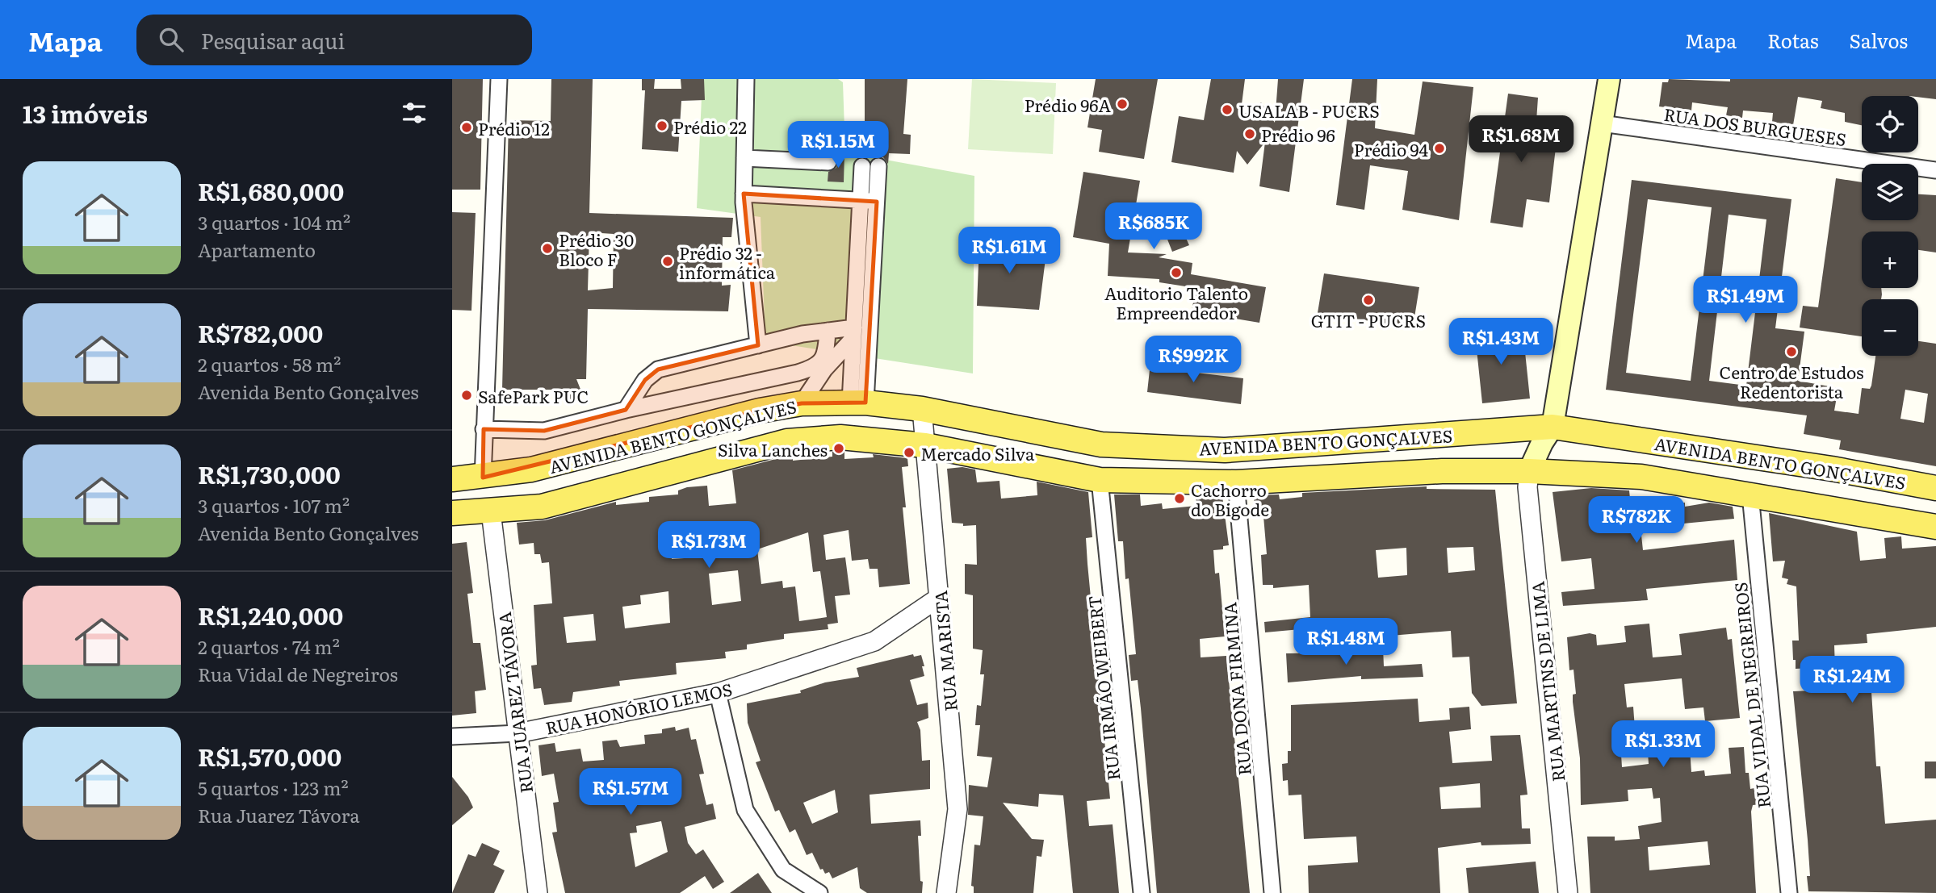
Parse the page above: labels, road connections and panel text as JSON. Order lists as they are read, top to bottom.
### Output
{
  "streets": {
    "main road": ["AVENIDA BENTO GONÇALVES"],
    "street": [
      "RUA DOS BURGUESES",
      "RUA MARISTA",
      "RUA MARTINS DE LIMA",
      "RUA IRMÃO WEIBERT",
      "RUA DONA FIRMINA",
      "RUA VIDAL DE NEGREIROS",
      "RUA JUAREZ TÁVORA",
      "RUA HONÓRIO LEMOS"
    ]
  },
  "crossings": [
    ["AVENIDA BENTO GONÇALVES", "RUA MARISTA"],
    ["AVENIDA BENTO GONÇALVES", "RUA MARTINS DE LIMA"],
    ["AVENIDA BENTO GONÇALVES", "RUA IRMÃO WEIBERT"],
    ["AVENIDA BENTO GONÇALVES", "RUA DONA FIRMINA"],
    ["AVENIDA BENTO GONÇALVES", "RUA VIDAL DE NEGREIROS"],
    ["AVENIDA BENTO GONÇALVES", "RUA JUAREZ TÁVORA"],
    ["RUA MARISTA", "RUA HONÓRIO LEMOS"],
    ["RUA JUAREZ TÁVORA", "RUA HONÓRIO LEMOS"]
  ],
  "places": [
    "Prédio 96A",
    "USALAB - PUCRS",
    "Prédio 22",
    "Prédio 12",
    "Prédio 96",
    "Prédio 94",
    "Prédio 30 Bloco F",
    "Prédio 32 - informática",
    "Auditorio Talento Empreendedor",
    "GTIT - PUCRS",
    "Centro de Estudos Redentorista",
    "SafePark PUC",
    "Silva Lanches",
    "Mercado Silva",
    "Cachorro do Bigode"
  ],
  "page": {
    "header": "Mapa",
    "search": "Pesquisar aqui",
    "nav": ["Mapa", "Rotas", "Salvos"],
    "heading": "13 imóveis",
    "map_buttons": ["+", "−"],
    "price": [
      "R$1.68M",
      "R$1.15M",
      "R$685K",
      "R$1.61M",
      "R$1.49M",
      "R$1.43M",
      "R$992K",
      "R$782K",
      "R$1.73M",
      "R$1.48M",
      "R$1.24M",
      "R$1.33M",
      "R$1.57M"
    ],
    "list": [
      {
        "name": "R$1,680,000",
        "note": "3 quartos · 104 m² · Apartamento"
      },
      {
        "name": "R$782,000",
        "note": "2 quartos · 58 m² · Avenida Bento Gonçalves"
      },
      {
        "name": "R$1,730,000",
        "note": "3 quartos · 107 m² · Avenida Bento Gonçalves"
      },
      {
        "name": "R$1,240,000",
        "note": "2 quartos · 74 m² · Rua Vidal de Negreiros"
      },
      {
        "name": "R$1,570,000",
        "note": "5 quartos · 123 m² · Rua Juarez Távora"
      }
    ]
  }
}
